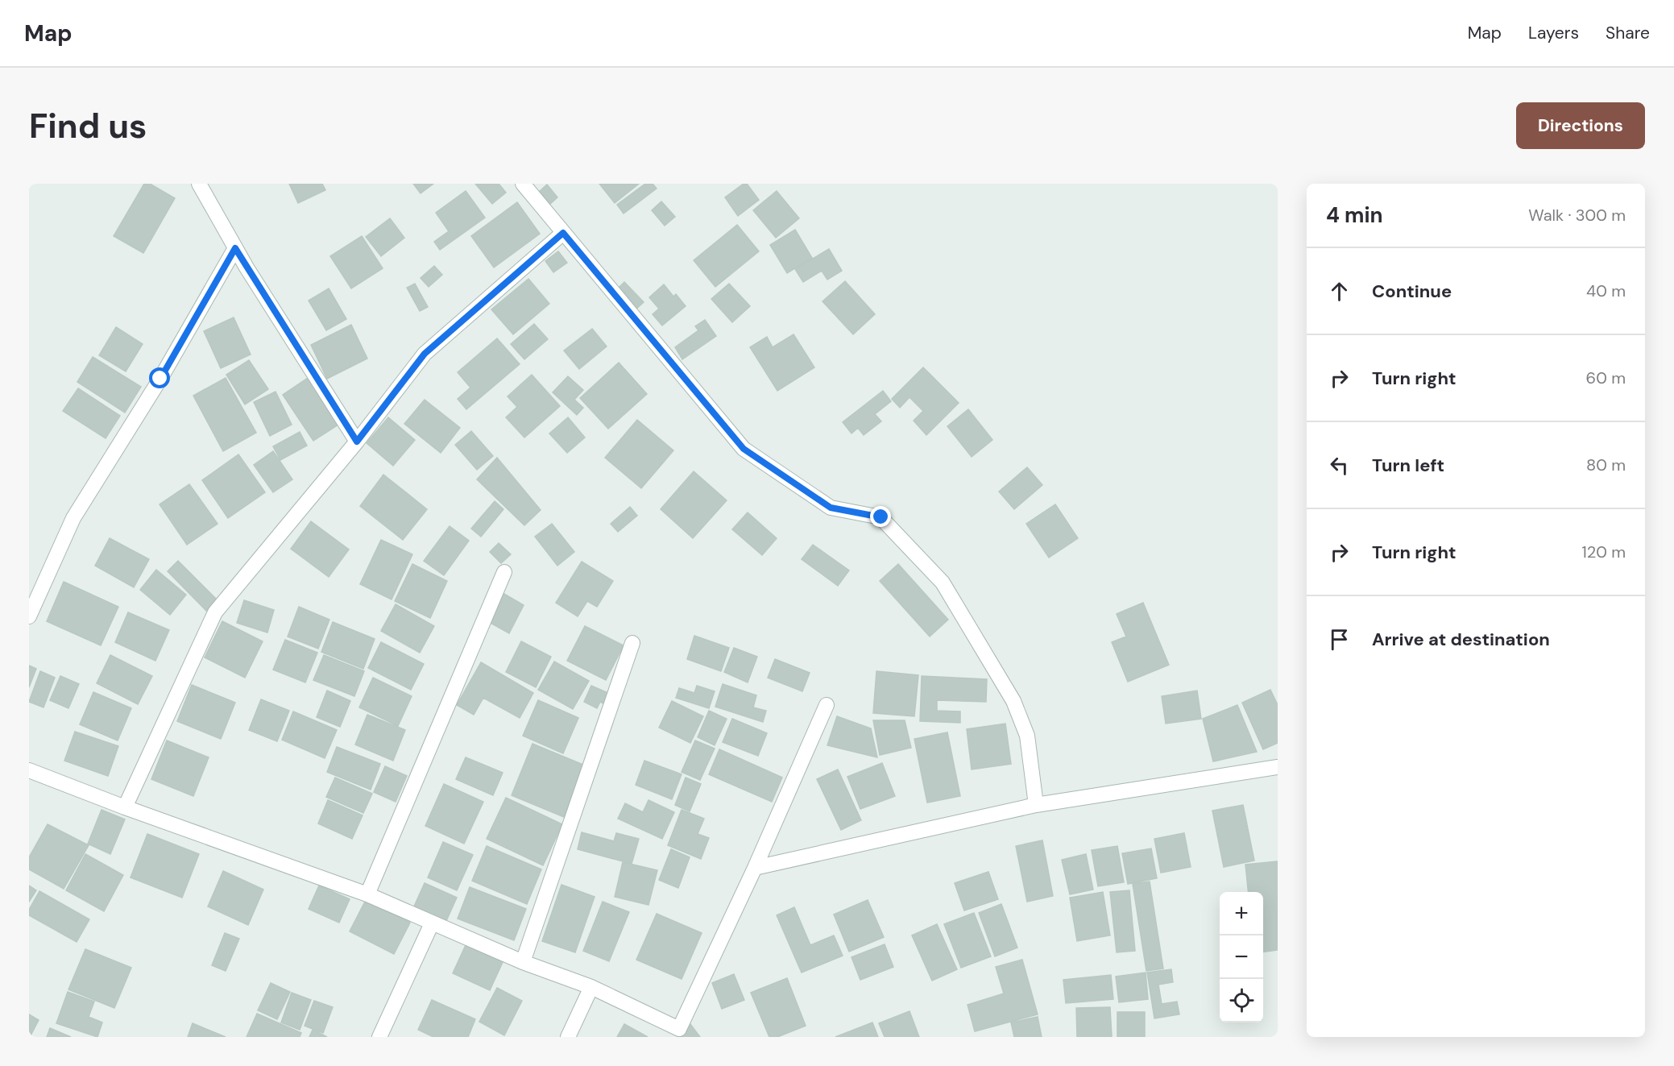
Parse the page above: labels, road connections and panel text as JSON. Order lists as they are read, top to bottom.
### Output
{
  "page": {
    "header": "Map",
    "nav": ["Map", "Layers", "Share"],
    "buttons": "Directions",
    "title": "Find us",
    "heading": ["4 min", "Walk · 300 m"],
    "list": [
      ["Continue", "40 m"],
      ["Turn right", "60 m"],
      ["Turn left", "80 m"],
      ["Turn right", "120 m"],
      "Arrive at destination"
    ],
    "map_buttons": ["+", "−"]
  }
}
